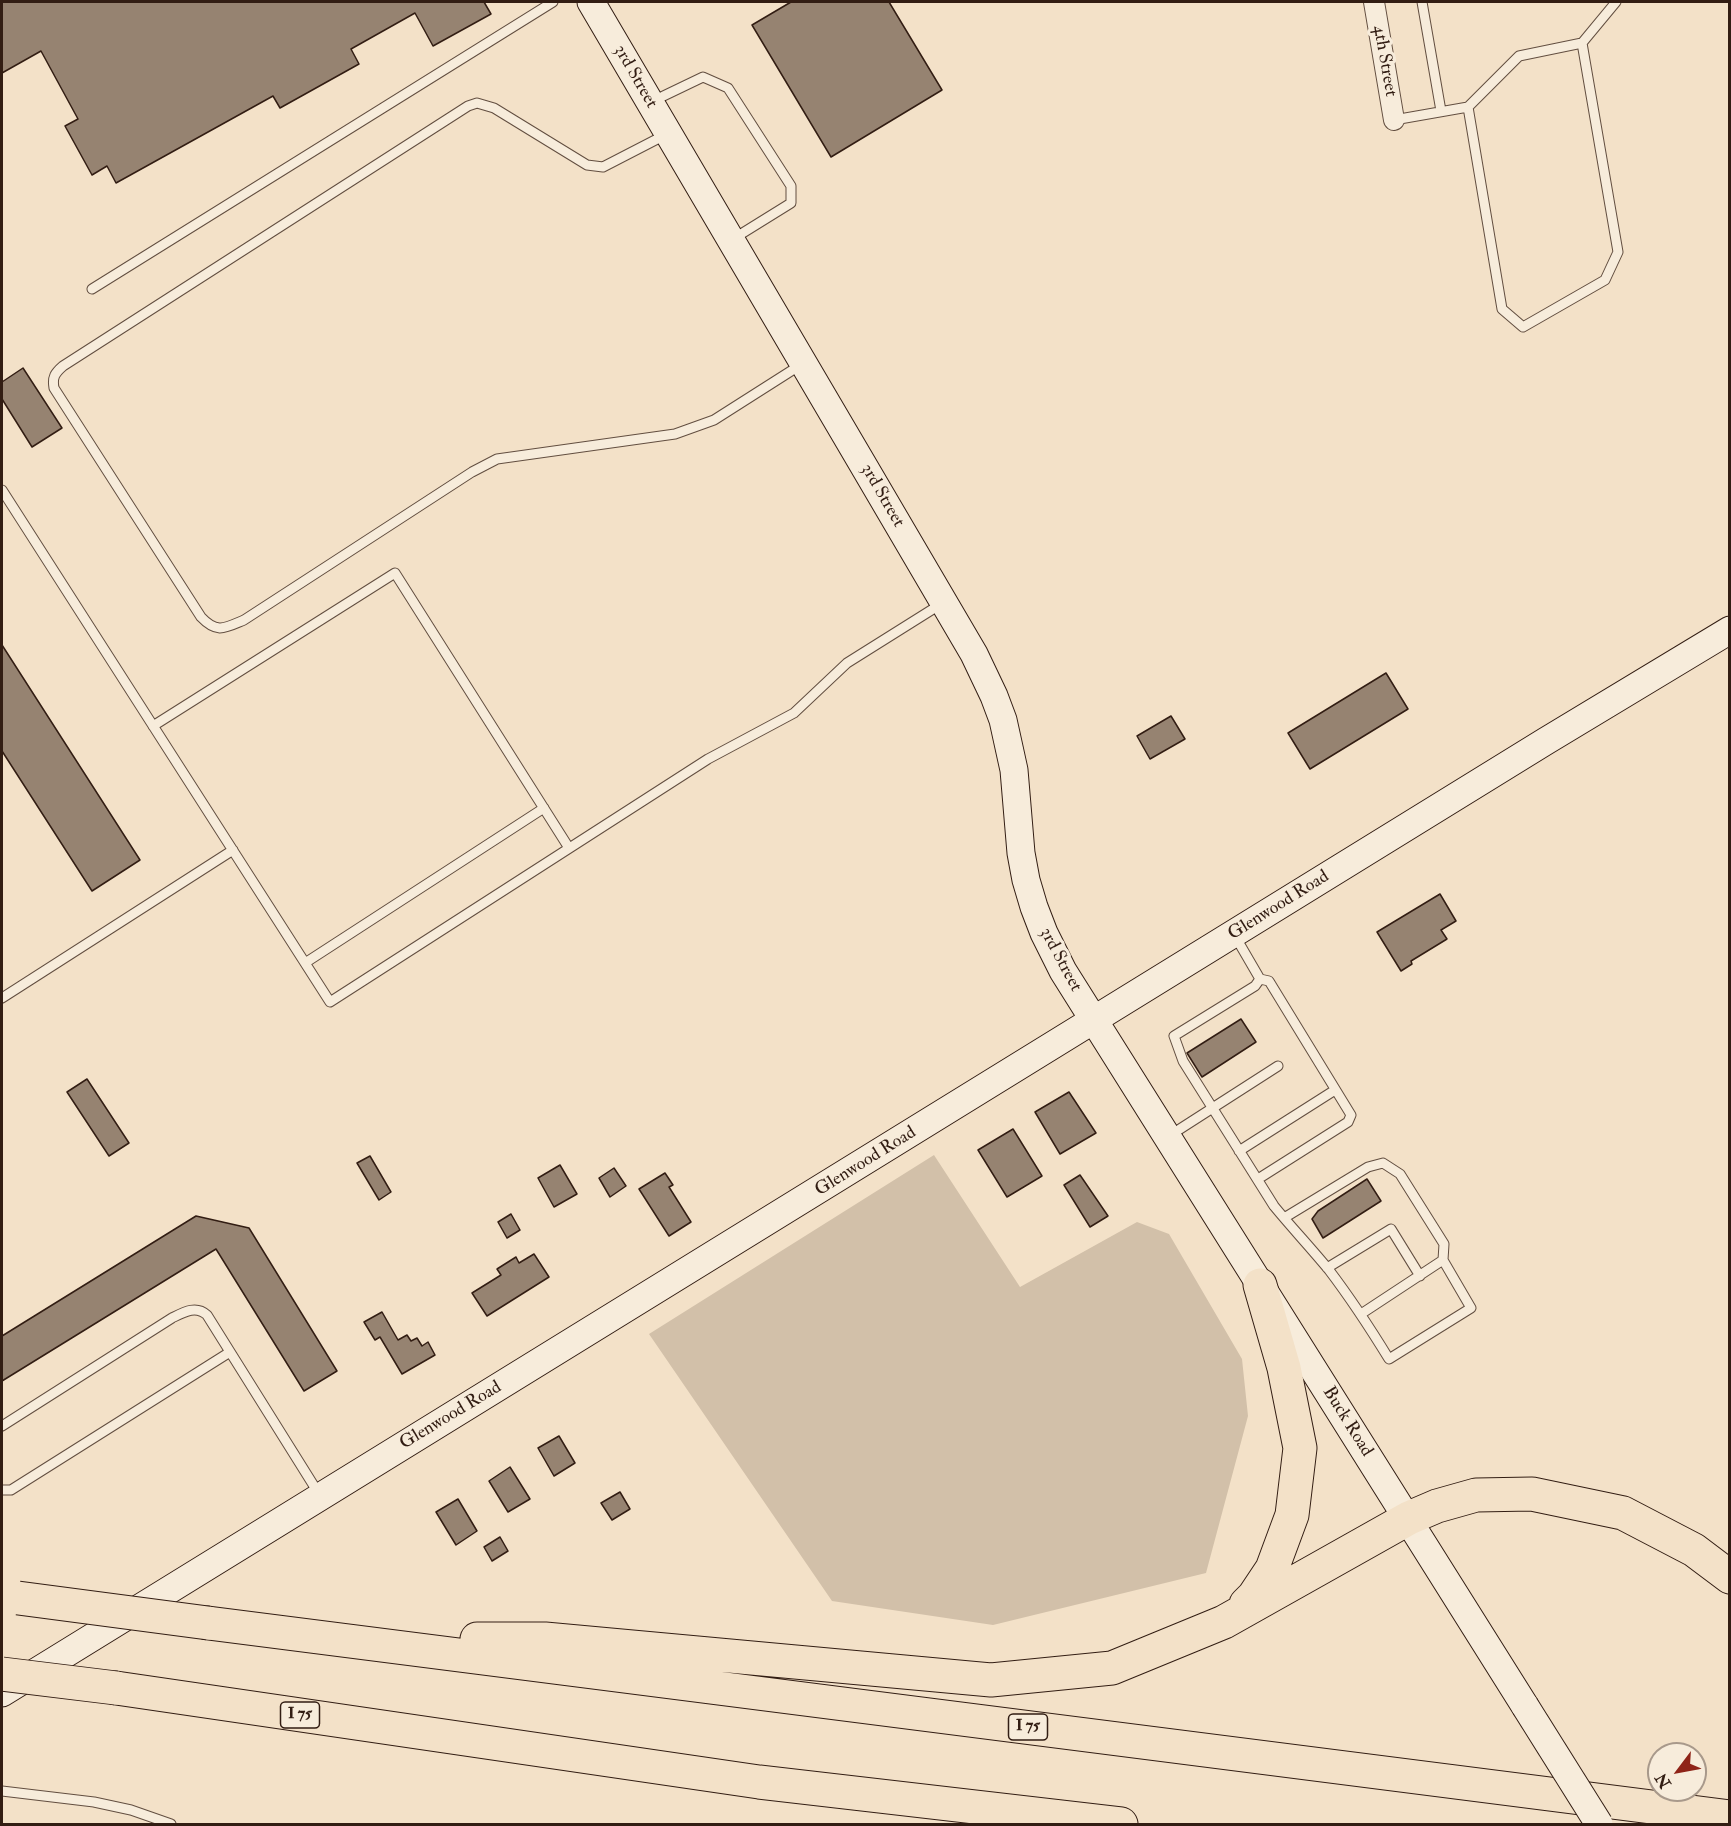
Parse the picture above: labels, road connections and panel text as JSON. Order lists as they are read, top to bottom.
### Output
{
  "streets": {
    "highway": ["I 75"],
    "street": [
      "4th Street",
      "3rd Street",
      "Glenwood Road",
      "Buck Road"
    ]
  },
  "crossings": [
    ["3rd Street", "Glenwood Road"],
    ["3rd Street", "Buck Road"],
    ["Glenwood Road", "Buck Road"]
  ],
  "north": "bottom left"
}
